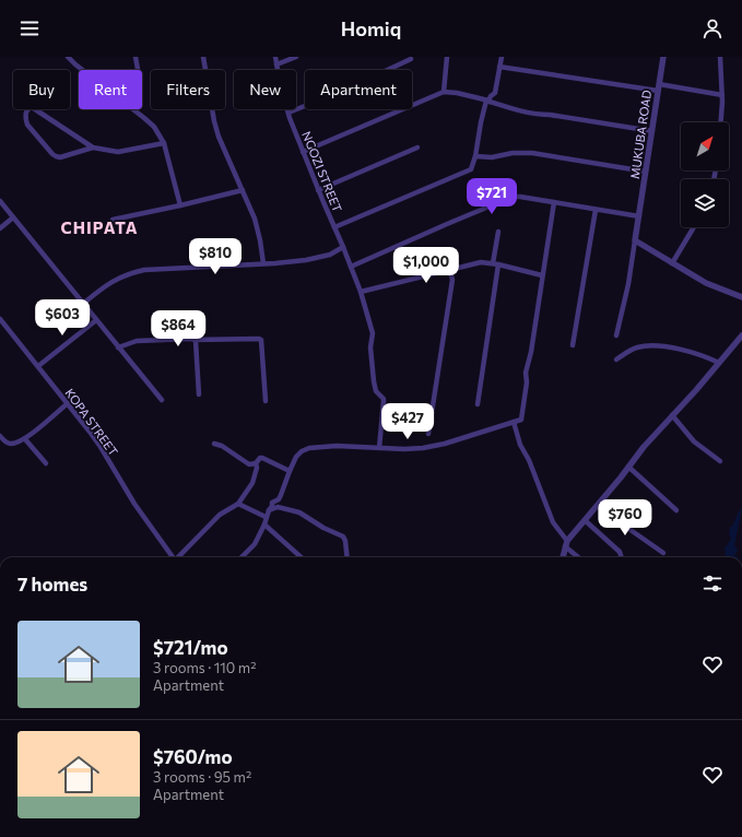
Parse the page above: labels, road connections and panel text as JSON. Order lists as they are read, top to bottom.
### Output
{
  "streets": {
    "street": ["MUKUBA ROAD", "NGOZI STREET", "KOPA STREET"]
  },
  "districts": ["CHIPATA"],
  "north": "top right",
  "page": {
    "header": "Homiq",
    "chip": [
      "Buy",
      "Rent",
      "Filters",
      "New",
      "Apartment"
    ],
    "price": [
      "$721",
      "$810",
      "$1,000",
      "$603",
      "$864",
      "$427",
      "$760"
    ],
    "heading": "7 homes",
    "list": [
      {
        "name": "$721/mo",
        "note": "3 rooms · 110 m² · Apartment"
      },
      {
        "name": "$760/mo",
        "note": "3 rooms · 95 m² · Apartment"
      }
    ]
  }
}
